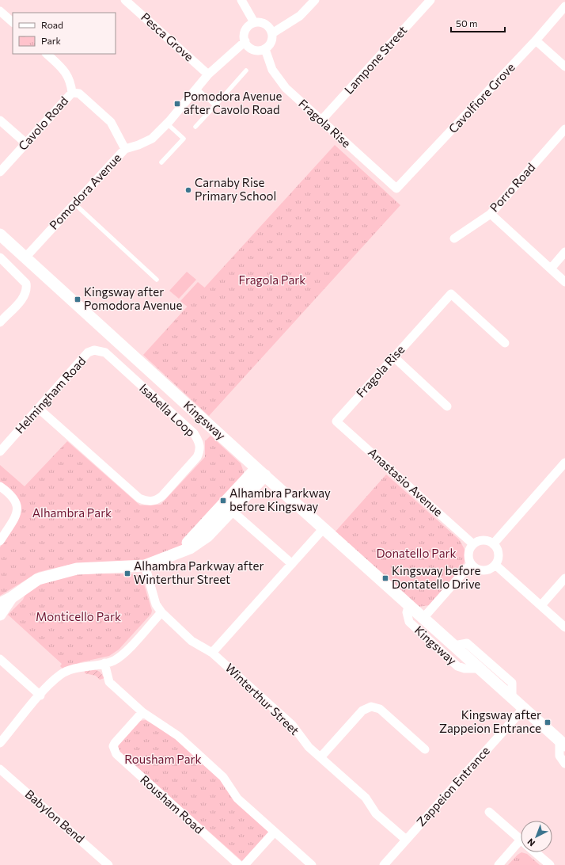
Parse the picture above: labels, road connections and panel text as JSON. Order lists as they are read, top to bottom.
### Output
{
  "streets": {
    "street": [
      "Pesca Grove",
      "Lampone Street",
      "Cavolfiore Grove",
      "Cavolo Road",
      "Fragola Rise",
      "Porro Road",
      "Pomodora Avenue",
      "Helmingham Road",
      "Isabella Loop",
      "Kingsway",
      "Anastasio Avenue",
      "Winterthur Street",
      "Zappeion Entrance",
      "Rousham Road",
      "Babylon Bend"
    ]
  },
  "crossings": [
    ["Pesca Grove", "Pomodora Avenue"],
    ["Lampone Street", "Fragola Rise"],
    ["Cavolfiore Grove", "Fragola Rise"],
    ["Cavolo Road", "Pomodora Avenue"],
    ["Fragola Rise", "Pomodora Avenue"],
    ["Fragola Rise", "Anastasio Avenue"],
    ["Pomodora Avenue", "Kingsway"],
    ["Helmingham Road", "Isabella Loop"],
    ["Kingsway", "Zappeion Entrance"],
    ["Winterthur Street", "Zappeion Entrance"]
  ],
  "parks": [
    "Fragola Park",
    "Alhambra Park",
    "Donatello Park",
    "Monticello Park",
    "Rousham Park"
  ],
  "places": {
    "transit": [
      "Pomodora Avenue after Cavolo Road",
      "Kingsway after Pomodora Avenue",
      "Alhambra Parkway before Kingsway",
      "Alhambra Parkway after Winterthur Street",
      "Kingsway before Dontatello Drive",
      "Kingsway after Zappeion Entrance"
    ],
    "other": ["Carnaby Rise Primary School"]
  },
  "legend": ["Road", "Park"],
  "scale_bar": "50 m",
  "north": "bottom left"
}
